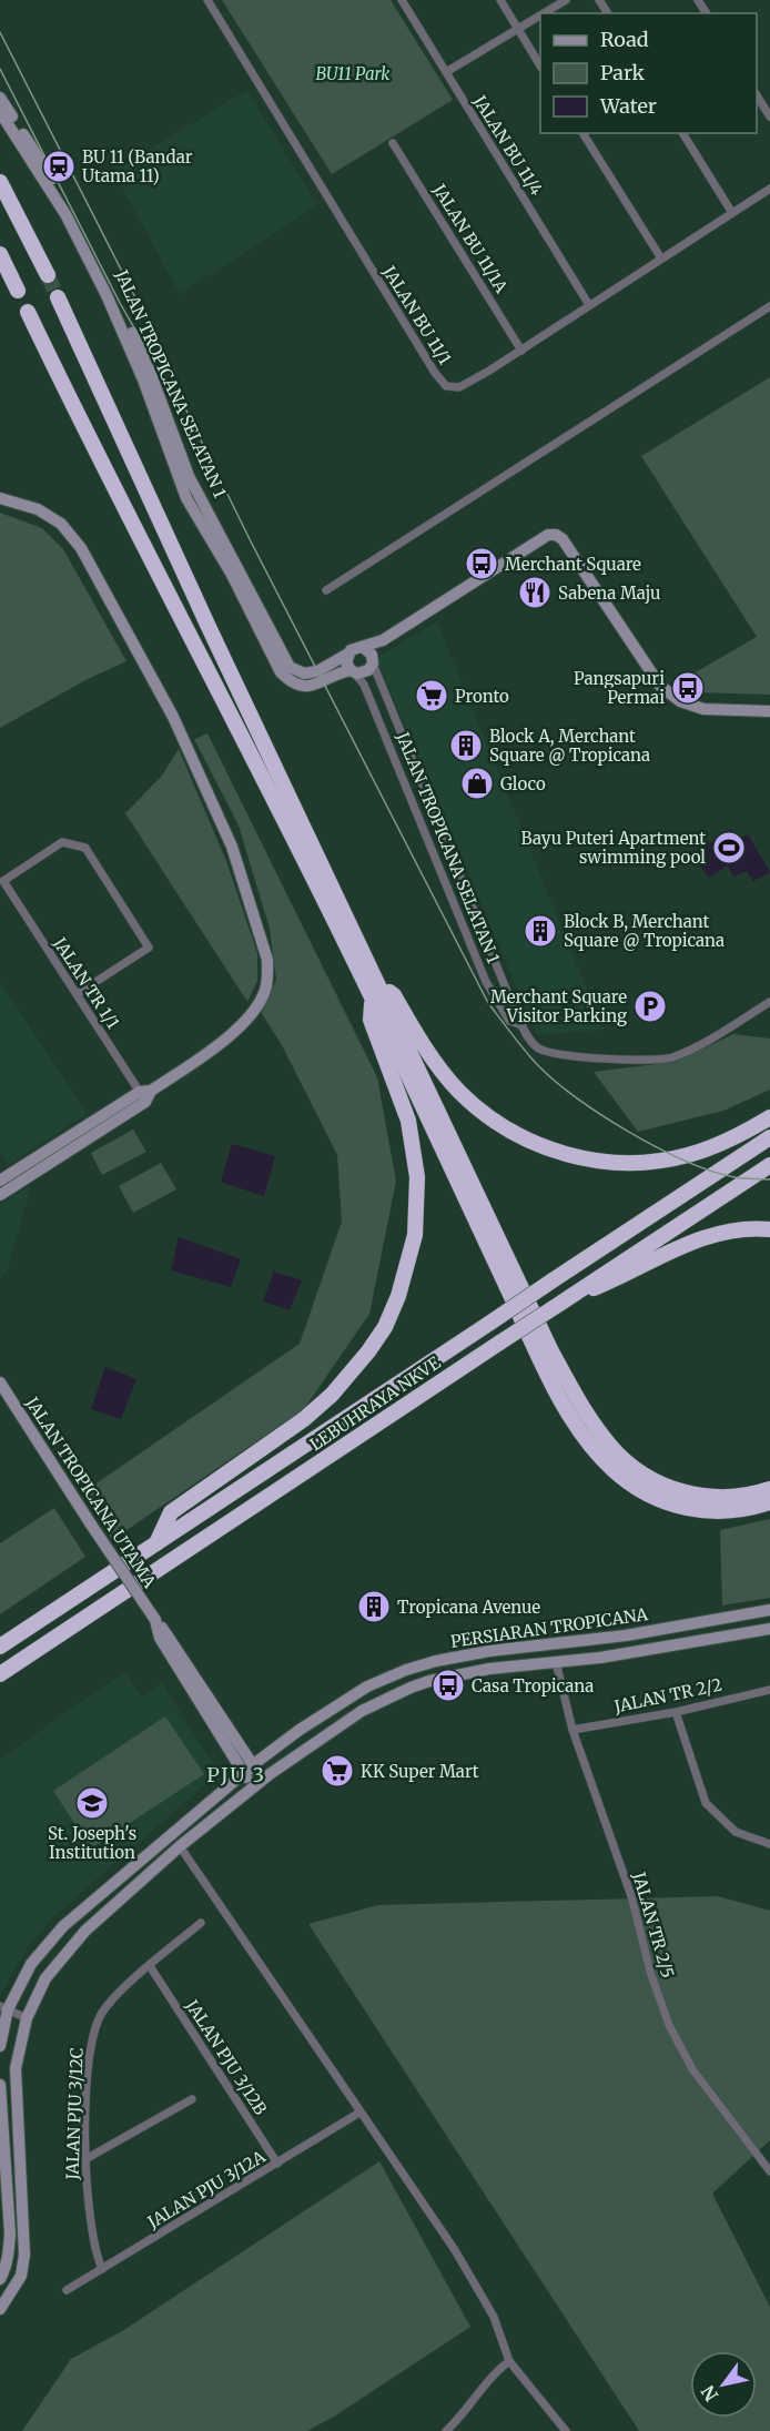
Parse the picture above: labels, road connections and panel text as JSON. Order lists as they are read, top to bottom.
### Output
{
  "streets": {
    "highway": ["LEBUHRAYA NKVE"],
    "street": [
      "JALAN BU 11/4",
      "JALAN BU 11/1A",
      "JALAN BU 11/1",
      "JALAN TROPICANA SELATAN 1",
      "JALAN TR 1/1",
      "JALAN TROPICANA UTAMA",
      "PERSIARAN TROPICANA",
      "JALAN TR 2/2",
      "JALAN TR 2/5",
      "JALAN PJU 3/12B",
      "JALAN PJU 3/12C",
      "JALAN PJU 3/12A"
    ]
  },
  "crossings": [
    ["JALAN BU 11/4", "JALAN BU 11/1"],
    ["JALAN BU 11/1A", "JALAN BU 11/1"],
    ["JALAN TROPICANA UTAMA", "PERSIARAN TROPICANA"],
    ["PERSIARAN TROPICANA", "JALAN TR 2/5"],
    ["JALAN TR 2/2", "JALAN TR 2/5"],
    ["JALAN PJU 3/12B", "JALAN PJU 3/12C"],
    ["JALAN PJU 3/12B", "JALAN PJU 3/12A"],
    ["JALAN PJU 3/12C", "JALAN PJU 3/12A"]
  ],
  "districts": ["PJU 3"],
  "parks": ["BU11 Park"],
  "places": {
    "station": ["BU 11 (Bandar Utama 11)"],
    "bus stop": ["Merchant Square", "Pangsapuri Permai", "Casa Tropicana"],
    "restaurant": ["Sabena Maju"],
    "supermarket": ["Pronto", "KK Super Mart"],
    "building": ["Block A, Merchant Square @ Tropicana", "Block B, Merchant Square @ Tropicana", "Tropicana Avenue"],
    "shop": ["Gloco"],
    "sports": ["Bayu Puteri Apartment swimming pool"],
    "parking": ["Merchant Square Visitor Parking"],
    "school or university": ["St. Joseph's Institution"]
  },
  "legend": ["Road", "Park", "Water"],
  "north": "bottom left"
}
